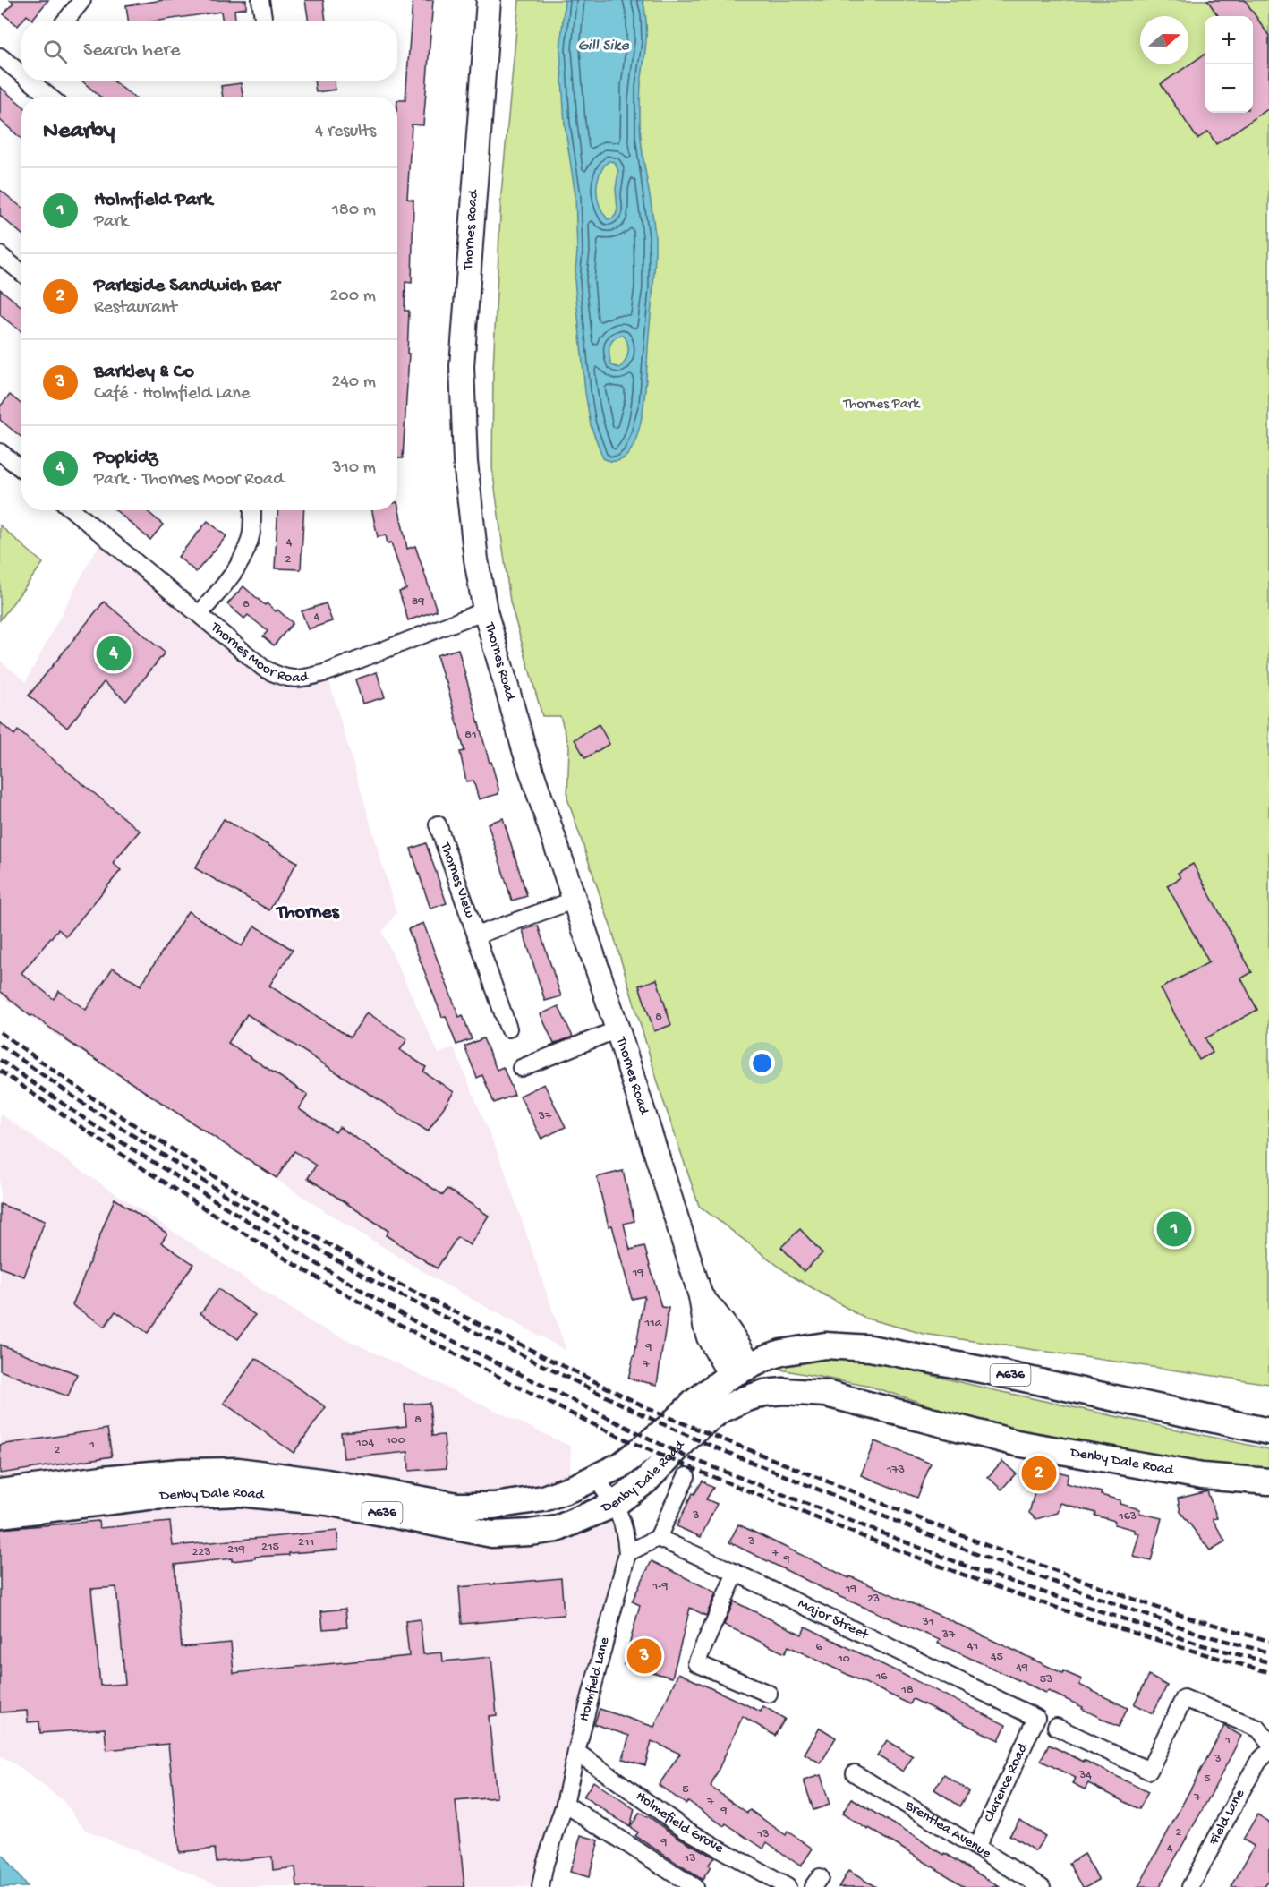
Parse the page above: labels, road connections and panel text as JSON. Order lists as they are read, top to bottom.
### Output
{
  "streets": {
    "main road": ["Thornes Road", "A636", "Denby Dale Road"],
    "street": [
      "Thornes Moor Road",
      "Thornes View",
      "Major Street",
      "Holmfield Lane",
      "Clarence Road",
      "Field Lane",
      "Holmefield Grove",
      "Brentlea Avenue"
    ]
  },
  "crossings": [
    ["Thornes Road", "Thornes Moor Road"],
    ["Thornes Road", "Thornes View"],
    ["Thornes Road", "Denby Dale Road"],
    ["A636", "Denby Dale Road"],
    ["A636", "Holmfield Lane"],
    ["Denby Dale Road", "Holmfield Lane"],
    ["Major Street", "Clarence Road"],
    ["Holmfield Lane", "Holmefield Grove"],
    ["Clarence Road", "Brentlea Avenue"]
  ],
  "districts": ["Thornes"],
  "water": ["Gill Sike"],
  "parks": ["Thornes Park"],
  "house_numbers": [
    "4",
    "2",
    "89",
    "8",
    "4",
    "81",
    "8",
    "37",
    "19",
    "11a",
    "9",
    "7",
    "8",
    "100",
    "104",
    "1",
    "2",
    "173",
    "3",
    "163",
    "3",
    "211",
    "215",
    "219",
    "223",
    "7",
    "9",
    "1-9",
    "19",
    "23",
    "31",
    "37",
    "41",
    "6",
    "45",
    "10",
    "49",
    "16",
    "53",
    "18",
    "1",
    "3",
    "34",
    "5",
    "5",
    "7",
    "7",
    "9",
    "2",
    "13",
    "9",
    "4",
    "13"
  ],
  "north": "right",
  "page": {
    "map_buttons": ["+", "−"],
    "search": "Search here",
    "heading": ["Nearby", "4 results"],
    "list": [
      {
        "mark": "1",
        "name": "Holmfield Park",
        "note": "Park",
        "value": "180 m"
      },
      {
        "mark": "2",
        "name": "Parkside Sandwich Bar",
        "note": "Restaurant",
        "value": "200 m"
      },
      {
        "mark": "3",
        "name": "Barkley & Co",
        "note": "Café · Holmfield Lane",
        "value": "240 m"
      },
      {
        "mark": "4",
        "name": "Popkidz",
        "note": "Park · Thornes Moor Road",
        "value": "310 m"
      }
    ],
    "pins": [
      "4",
      "1",
      "2",
      "3"
    ]
  }
}
